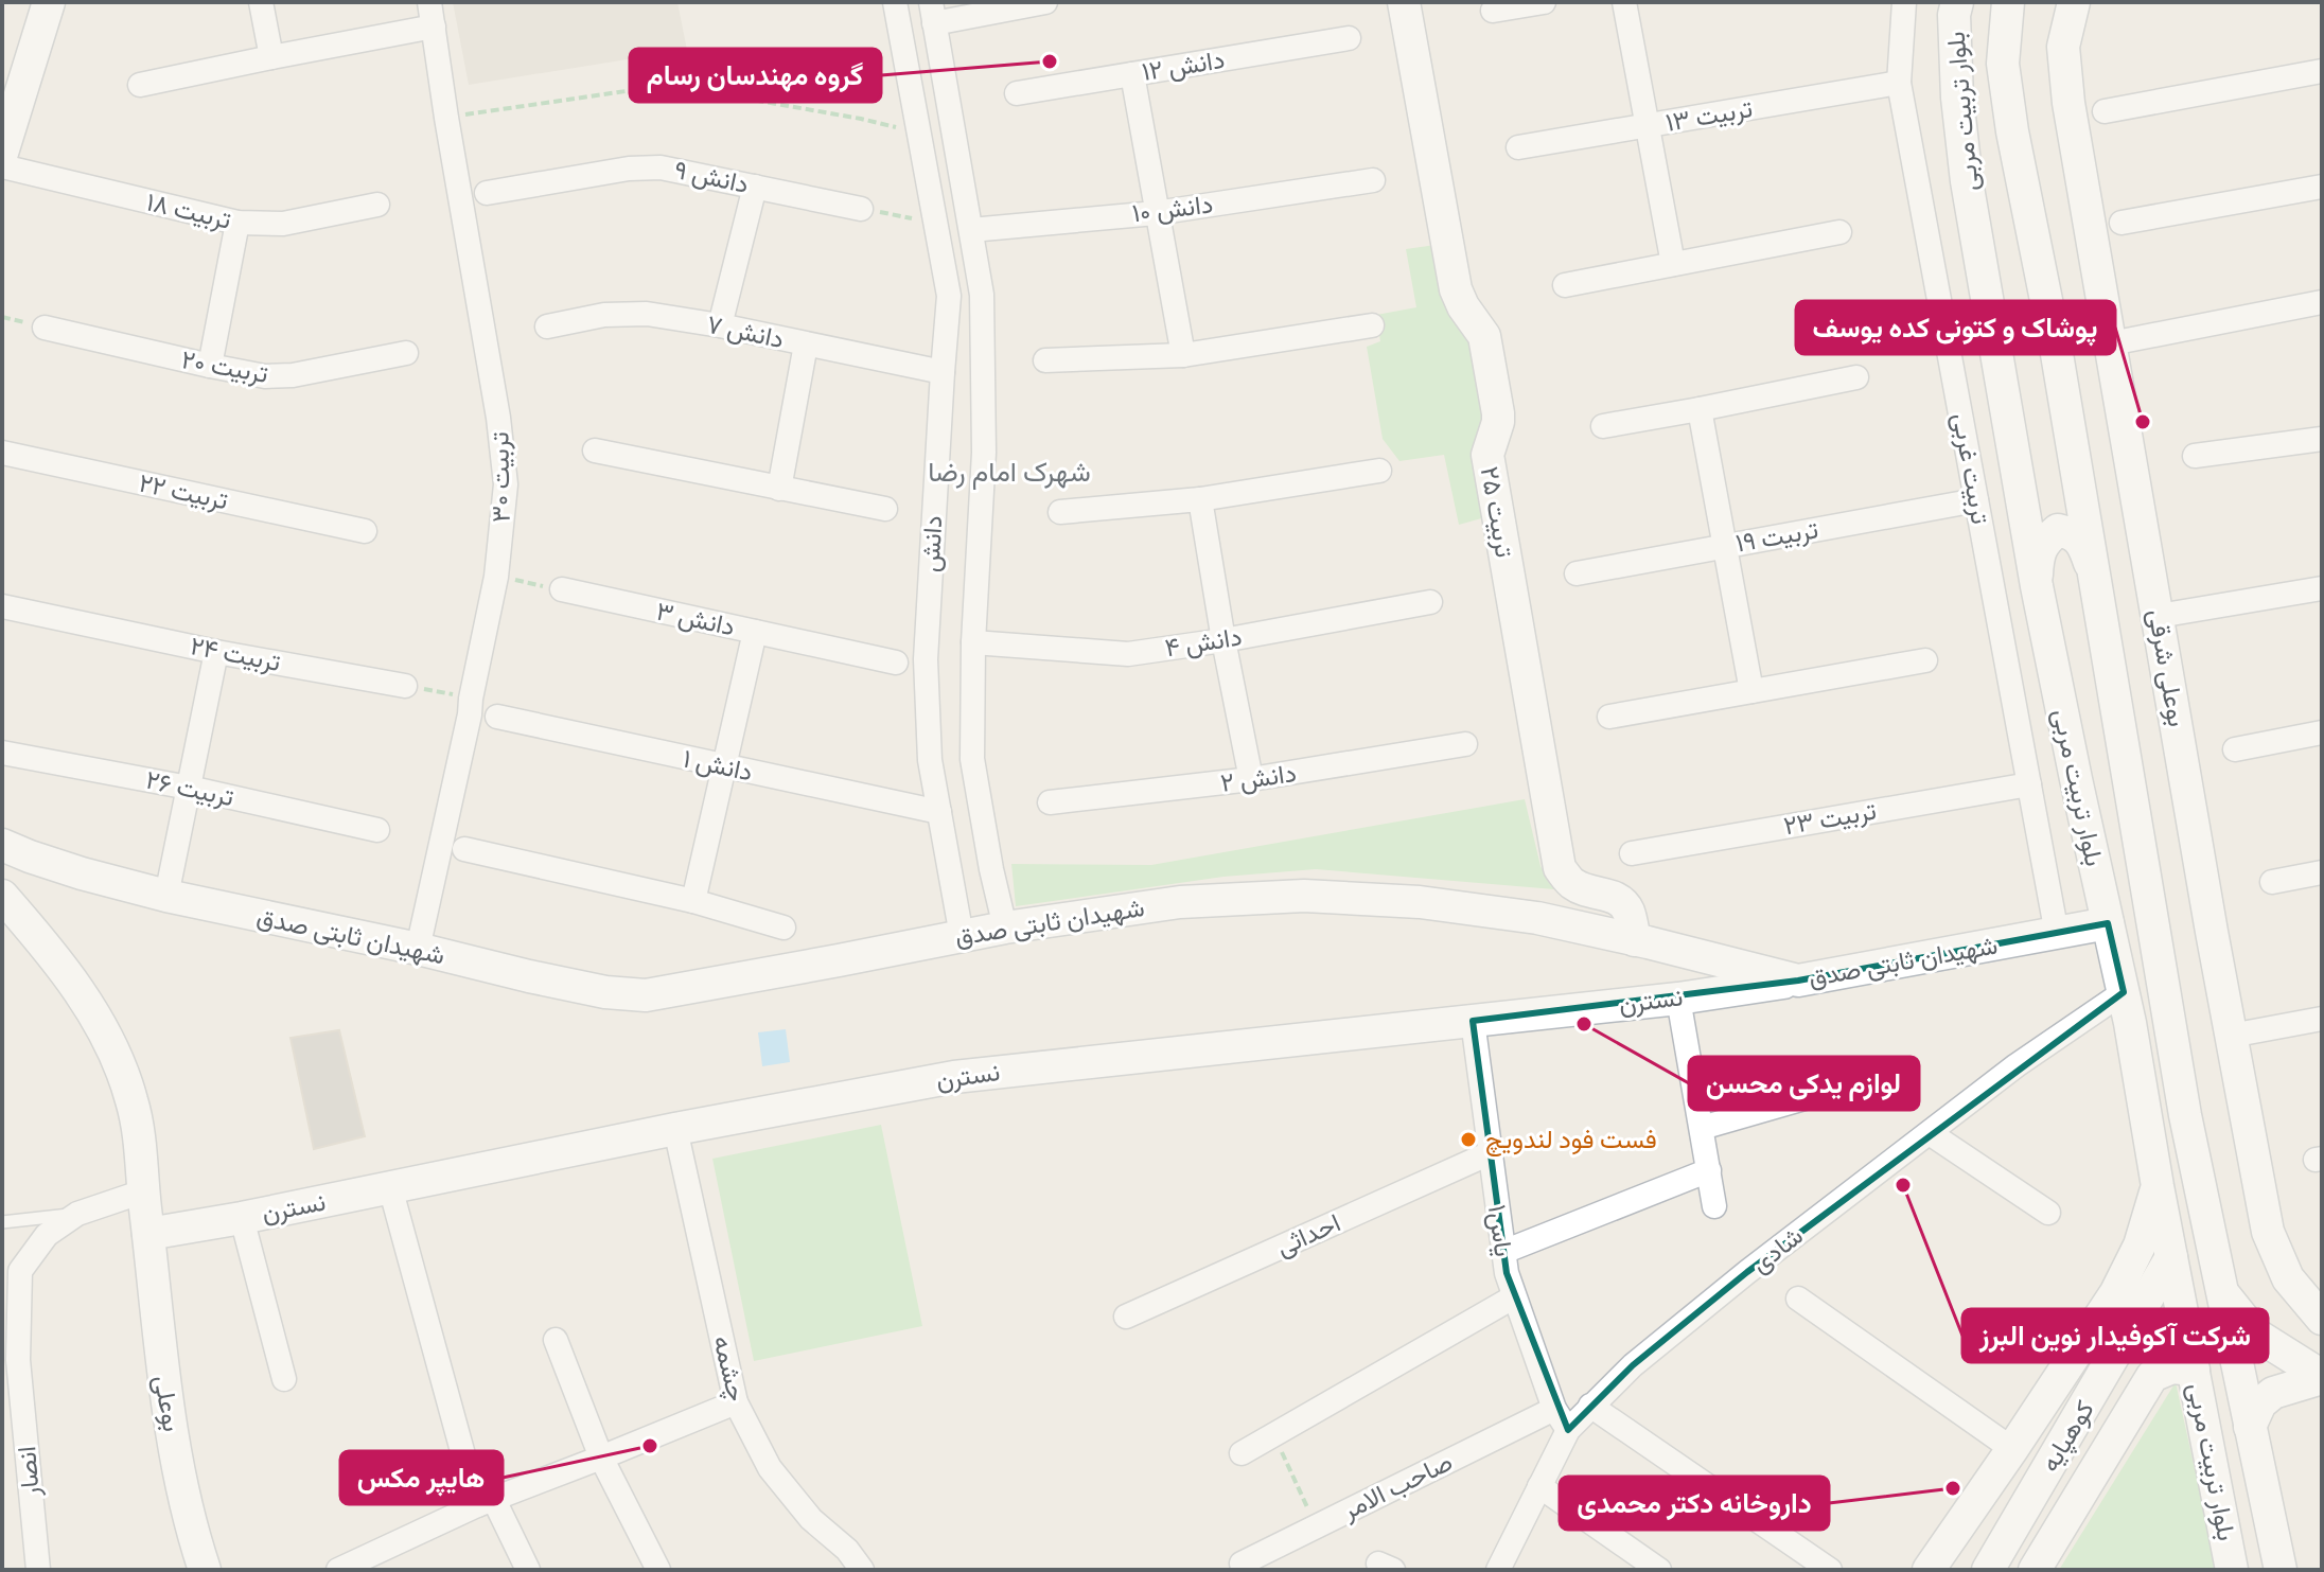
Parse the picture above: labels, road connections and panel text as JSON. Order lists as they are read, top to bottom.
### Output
{
  "streets": {
    "main road": [
      "بلوار تربیت مربی",
      "تربیت ۲۵",
      "بوعلی شرقی",
      "شهیدان ثابتی صدق",
      "نسترن",
      "بوعلی",
      "کوهپایه"
    ],
    "street": [
      "دانش ۱۲",
      "تربیت ۱۳",
      "دانش ۹",
      "دانش ۱۰",
      "تربیت ۱۸",
      "دانش ۷",
      "تربیت ۲۰",
      "تربیت غربی",
      "تربیت ۳۰",
      "تربیت ۲۲",
      "تربیت ۱۹",
      "دانش",
      "دانش ۳",
      "دانش ۴",
      "تربیت ۲۴",
      "دانش ۱",
      "دانش ۲",
      "تربیت ۲۶",
      "تربیت ۲۳",
      "یاس۱",
      "احداثی",
      "شادی",
      "چشمه",
      "انصار",
      "صاحب الامر"
    ]
  },
  "crossings": [
    ["بلوار تربیت مربی", "شهیدان ثابتی صدق"],
    ["بلوار تربیت مربی", "شادی"],
    ["بلوار تربیت مربی", "کوهپایه"],
    ["تربیت ۱۳", "تربیت غربی"],
    ["دانش ۱۰", "دانش"],
    ["دانش ۷", "دانش"],
    ["تربیت غربی", "تربیت ۱۹"],
    ["تربیت غربی", "تربیت ۲۳"],
    ["تربیت غربی", "شهیدان ثابتی صدق"],
    ["تربیت ۳۰", "شهیدان ثابتی صدق"],
    ["تربیت ۲۵", "شهیدان ثابتی صدق"],
    ["دانش", "دانش ۴"],
    ["دانش", "دانش ۱"],
    ["دانش", "شهیدان ثابتی صدق"],
    ["شهیدان ثابتی صدق", "نسترن"],
    ["نسترن", "یاس۱"],
    ["نسترن", "چشمه"],
    ["نسترن", "بوعلی"],
    ["یاس۱", "احداثی"],
    ["یاس۱", "شادی"],
    ["یاس۱", "صاحب الامر"],
    ["بوعلی", "انصار"]
  ],
  "districts": ["شهرک امام رضا"],
  "places": [
    "گروه مهندسان رسام",
    "پوشاک و کتونی کده یوسف",
    "لوازم یدکی محسن",
    "فست فود لندویچ",
    "شرکت آکوفیدار نوین البرز",
    "هایپر مکس",
    "داروخانه دکتر محمدی"
  ]
}
